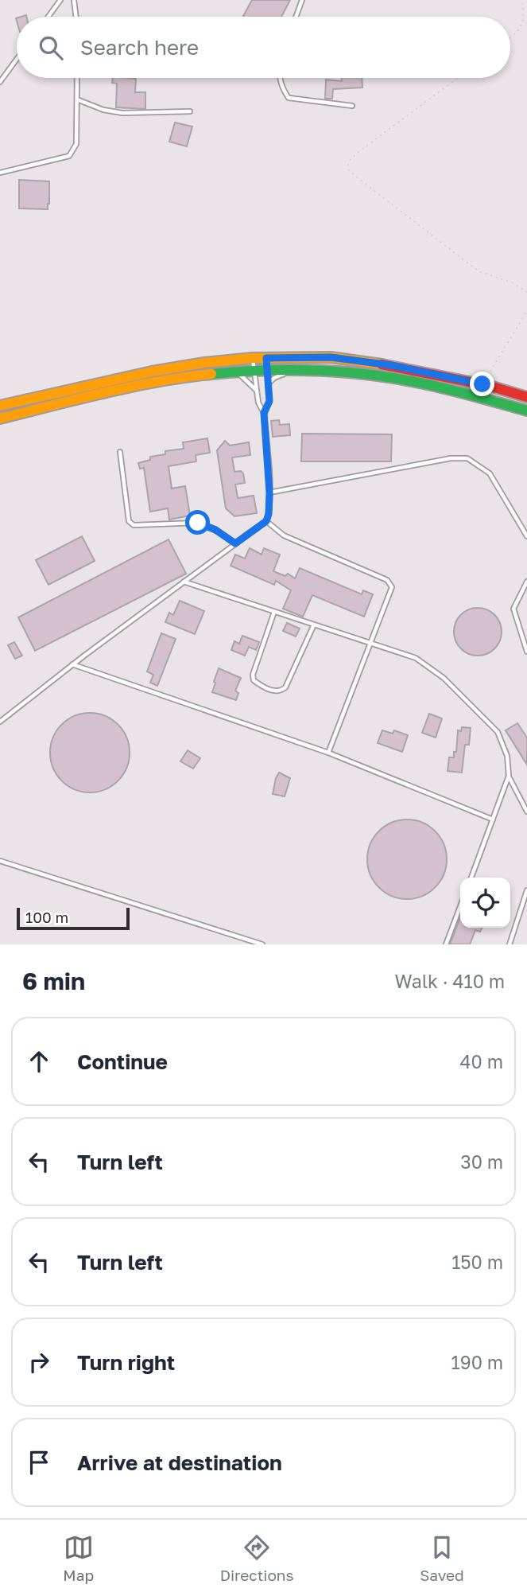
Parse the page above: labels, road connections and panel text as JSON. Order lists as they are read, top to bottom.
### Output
{
  "scale_bar": "100 m",
  "page": {
    "search": "Search here",
    "scale": "100 m",
    "heading": ["6 min", "Walk · 410 m"],
    "list": [
      ["Continue", "40 m"],
      ["Turn left", "30 m"],
      ["Turn left", "150 m"],
      ["Turn right", "190 m"],
      "Arrive at destination"
    ],
    "nav": ["Map", "Directions", "Saved"]
  }
}
